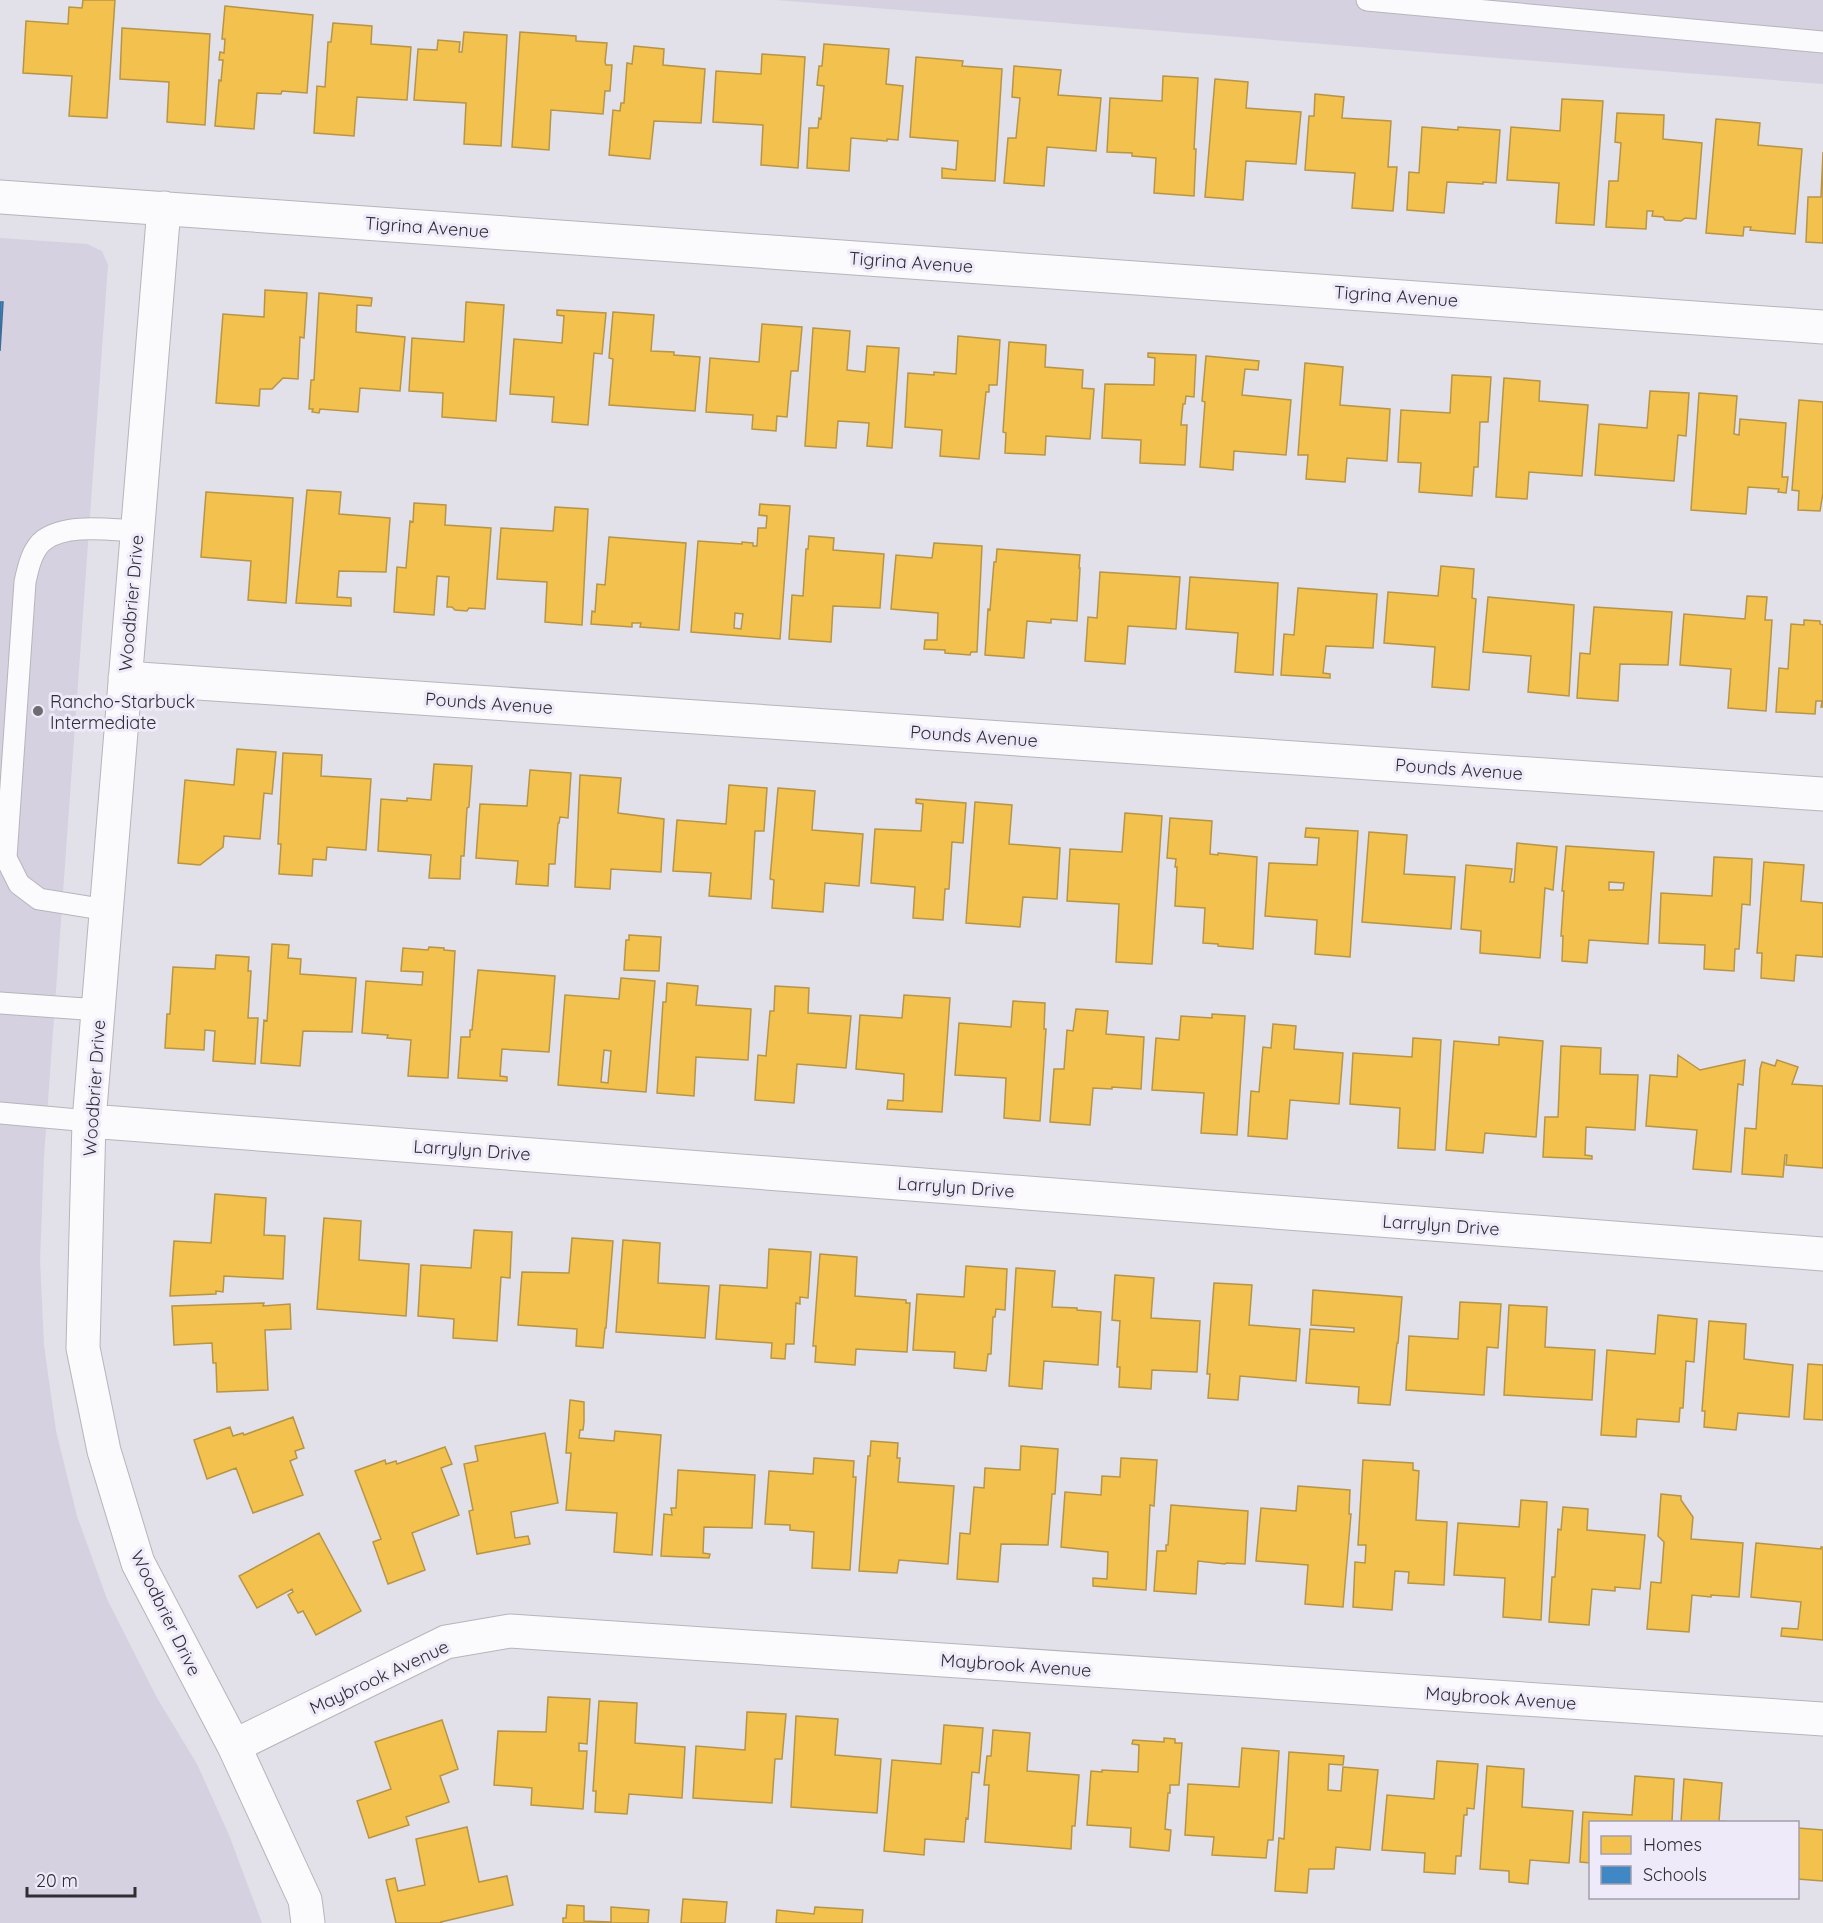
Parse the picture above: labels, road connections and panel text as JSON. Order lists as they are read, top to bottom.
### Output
{
  "streets": {
    "street": [
      "Tigrina Avenue",
      "Woodbrier Drive",
      "Pounds Avenue",
      "Larrylyn Drive",
      "Maybrook Avenue"
    ]
  },
  "crossings": [
    ["Tigrina Avenue", "Woodbrier Drive"],
    ["Woodbrier Drive", "Pounds Avenue"],
    ["Woodbrier Drive", "Larrylyn Drive"],
    ["Woodbrier Drive", "Maybrook Avenue"]
  ],
  "places": ["Rancho-Starbuck Intermediate"],
  "legend": ["Homes", "Schools"],
  "scale_bar": "20 m"
}
